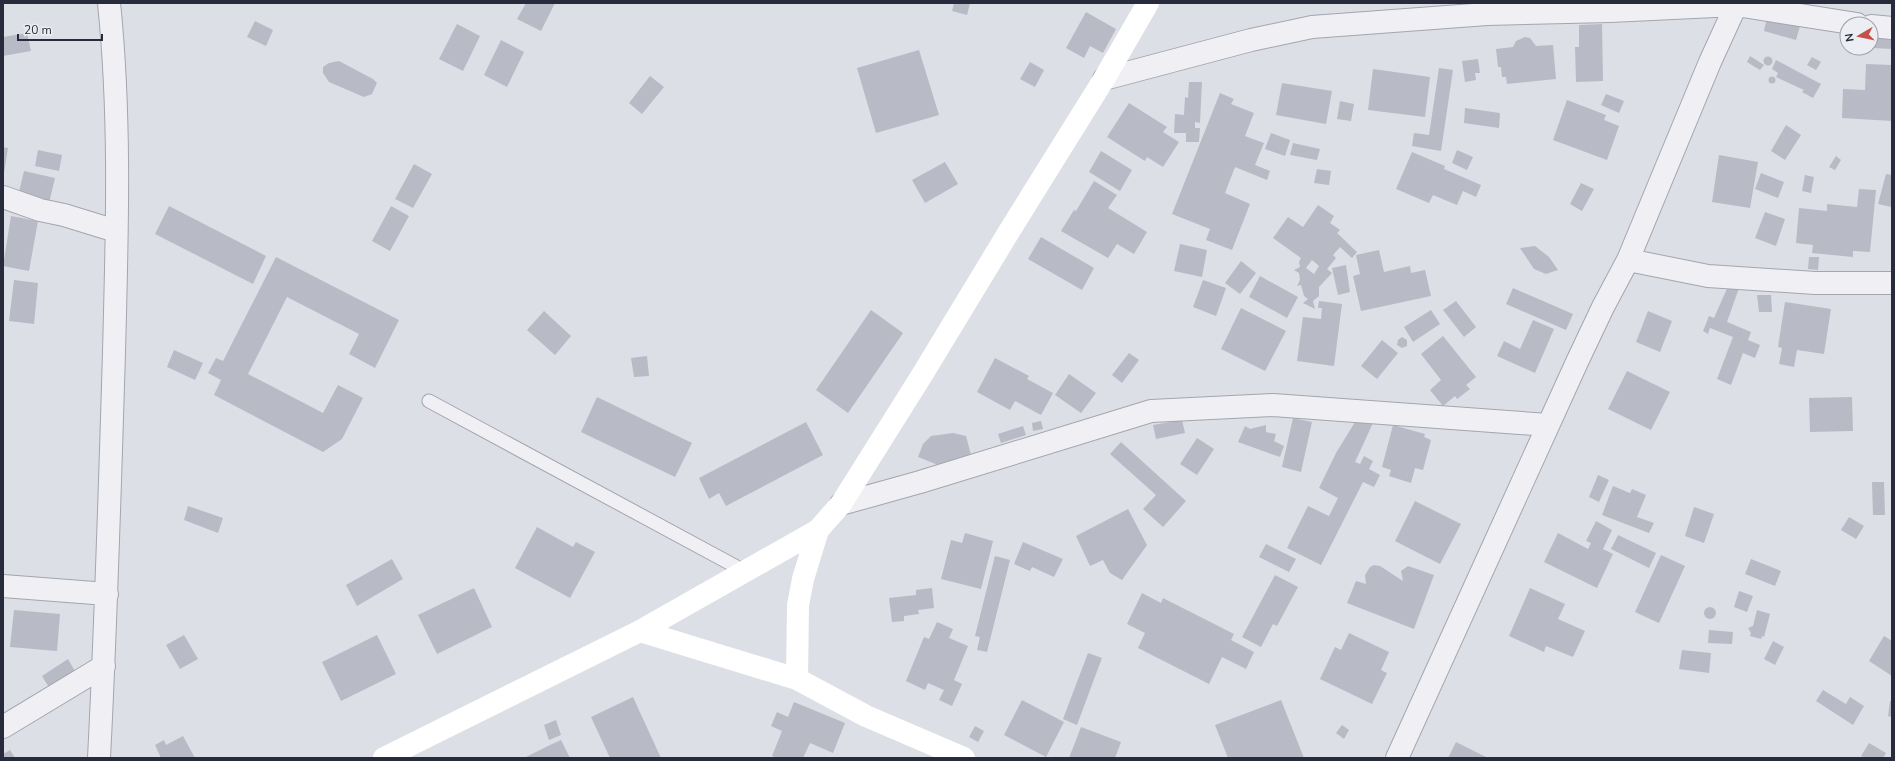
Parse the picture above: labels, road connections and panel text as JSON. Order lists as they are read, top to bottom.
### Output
{
  "scale_bar": "20 m",
  "north": "left"
}
